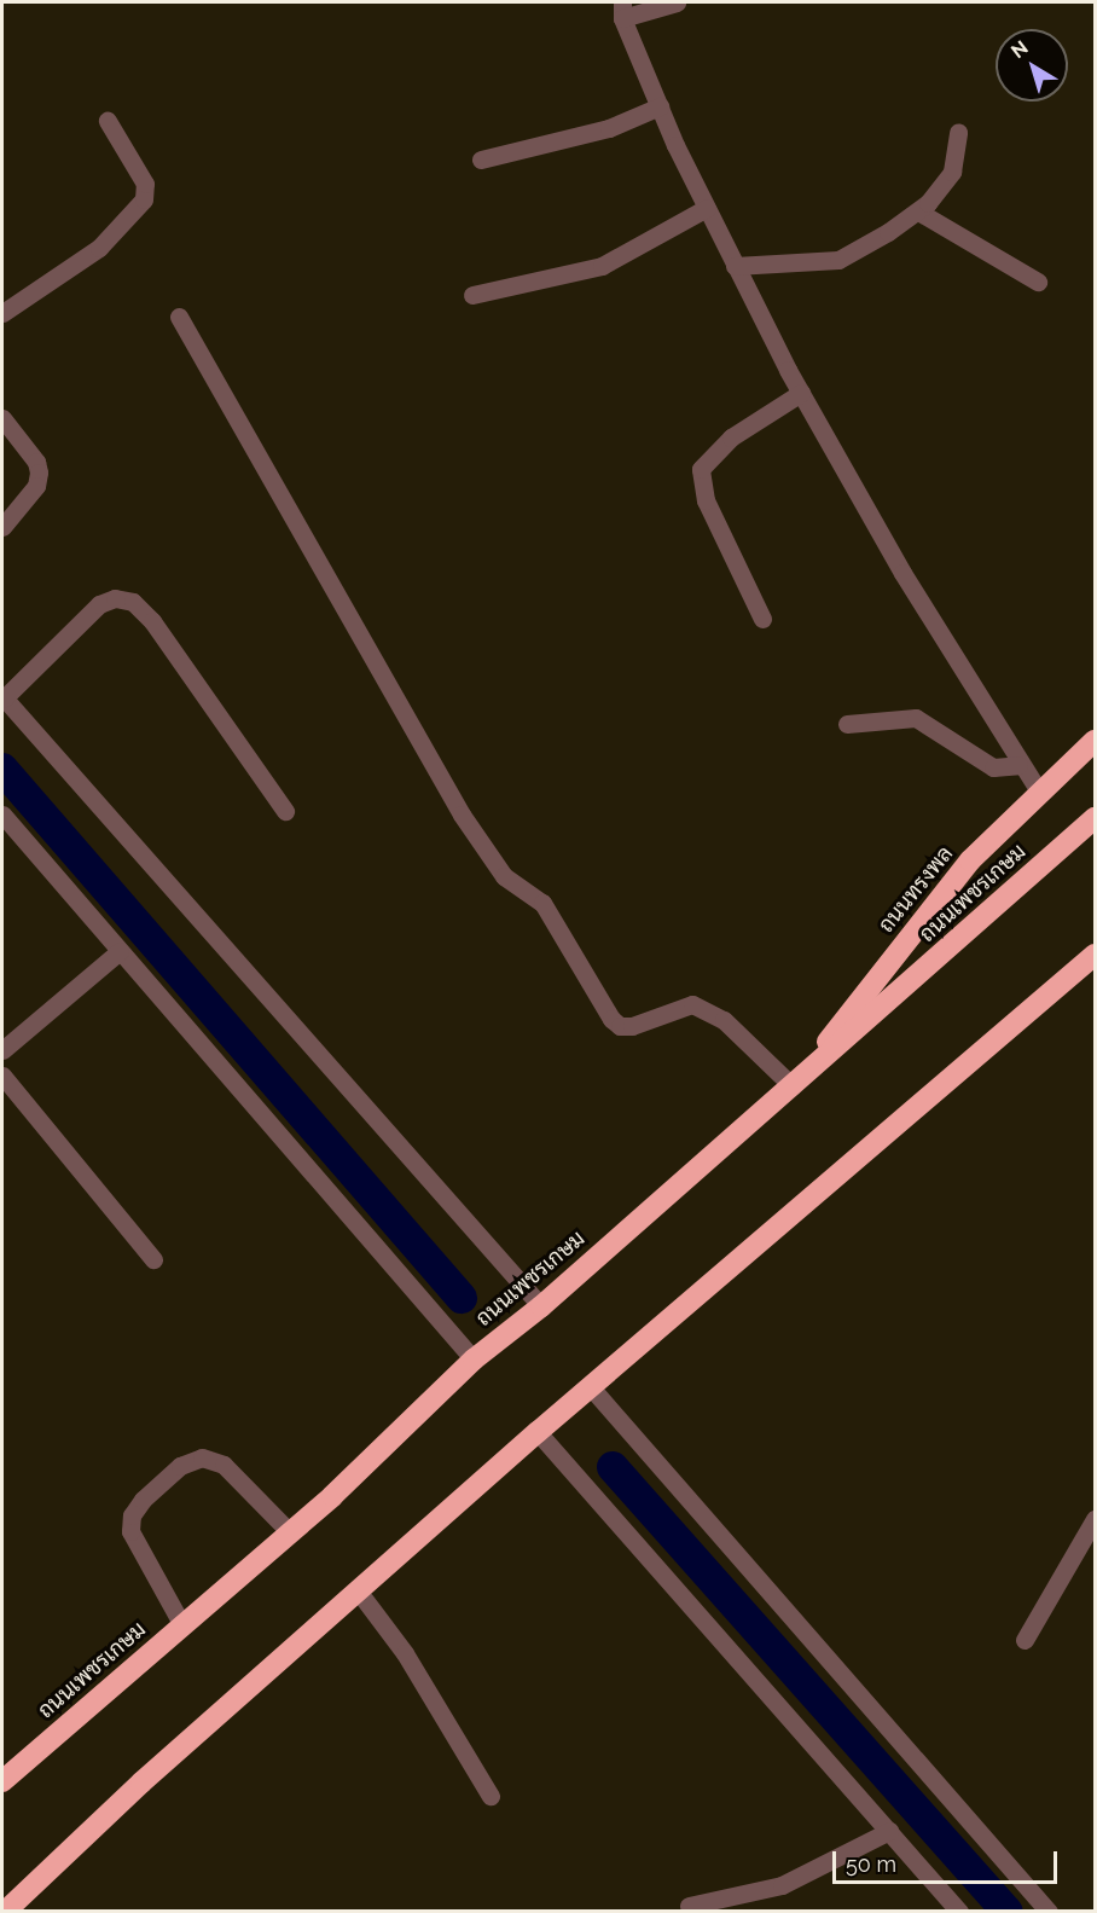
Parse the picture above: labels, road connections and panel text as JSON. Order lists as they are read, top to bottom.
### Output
{
  "streets": {
    "highway": ["ถนนทรงพล", "ถนนเพชรเกษม"]
  },
  "crossings": [
    ["ถนนทรงพล", "ถนนเพชรเกษม"]
  ],
  "scale_bar": "50 m",
  "north": "top left"
}
